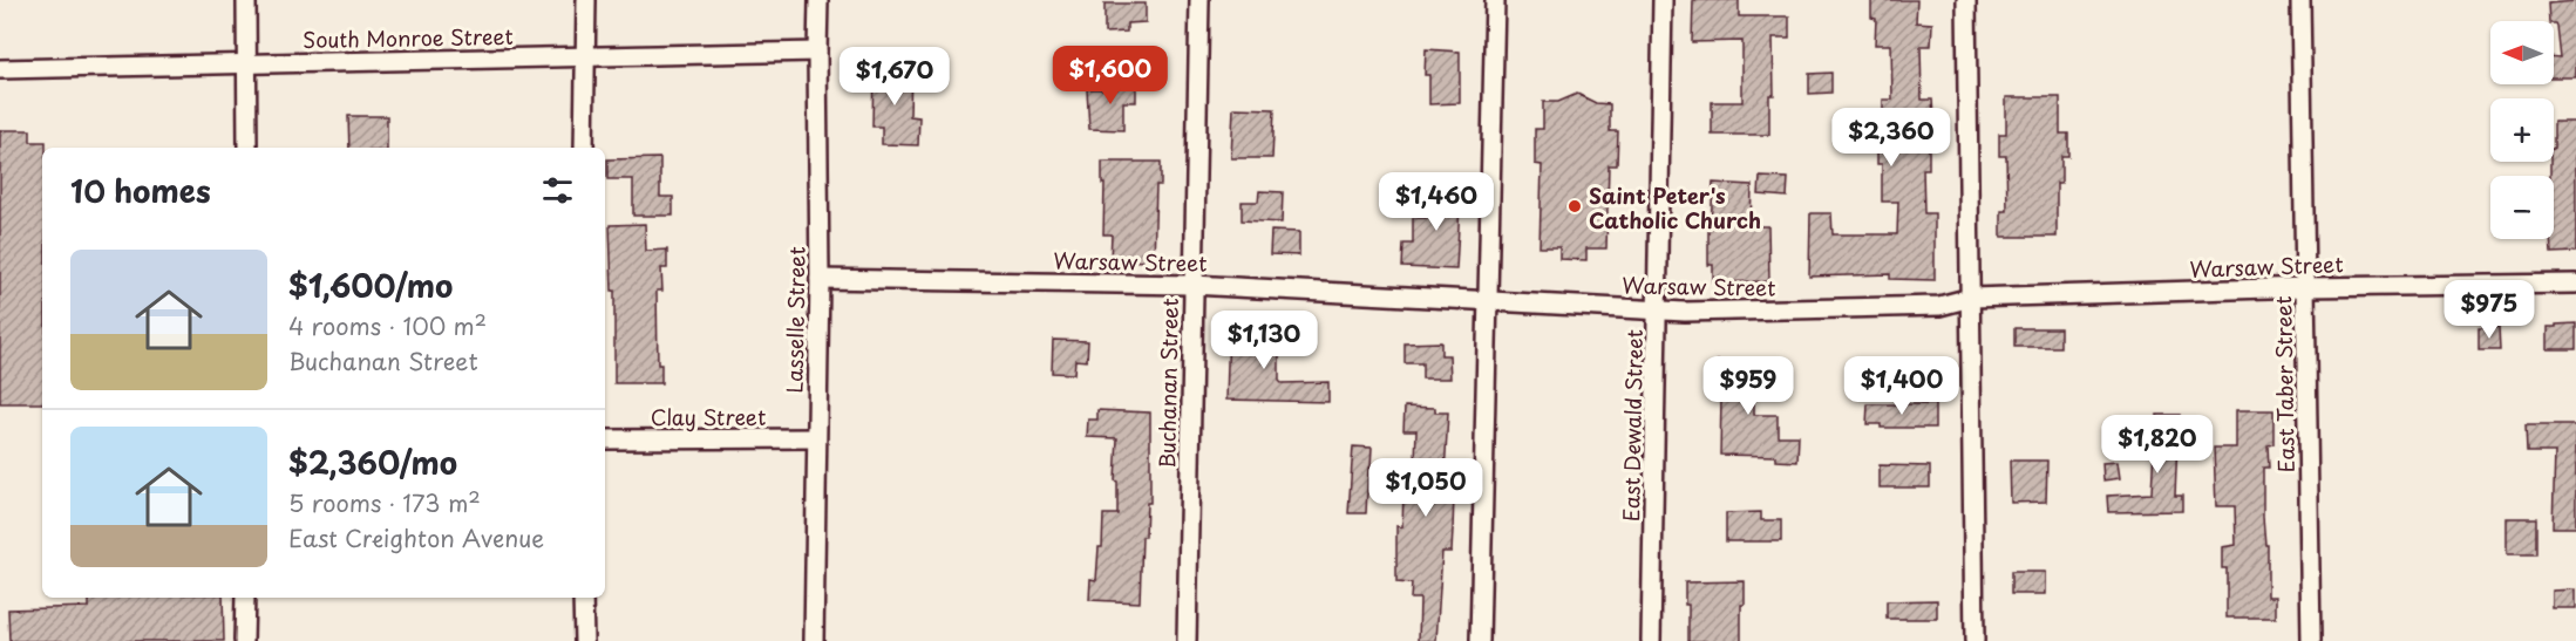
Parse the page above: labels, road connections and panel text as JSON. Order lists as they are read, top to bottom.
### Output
{
  "streets": {
    "street": [
      "South Monroe Street",
      "Warsaw Street",
      "Lasselle Street",
      "Buchanan Street",
      "East Taber Street",
      "Clay Street",
      "East Dewald Street"
    ]
  },
  "crossings": [
    ["South Monroe Street", "Lasselle Street"],
    ["Warsaw Street", "Lasselle Street"],
    ["Warsaw Street", "Buchanan Street"],
    ["Warsaw Street", "East Taber Street"],
    ["Warsaw Street", "East Dewald Street"],
    ["Lasselle Street", "Clay Street"]
  ],
  "places": ["Saint Peter's Catholic Church"],
  "north": "left",
  "page": {
    "map_buttons": ["+", "−"],
    "price": [
      "$1,600",
      "$1,670",
      "$2,360",
      "$1,460",
      "$975",
      "$1,130",
      "$959",
      "$1,400",
      "$1,820",
      "$1,050"
    ],
    "heading": "10 homes",
    "list": [
      {
        "name": "$1,600/mo",
        "note": "4 rooms · 100 m² · Buchanan Street"
      },
      {
        "name": "$2,360/mo",
        "note": "5 rooms · 173 m² · East Creighton Avenue"
      }
    ]
  }
}
